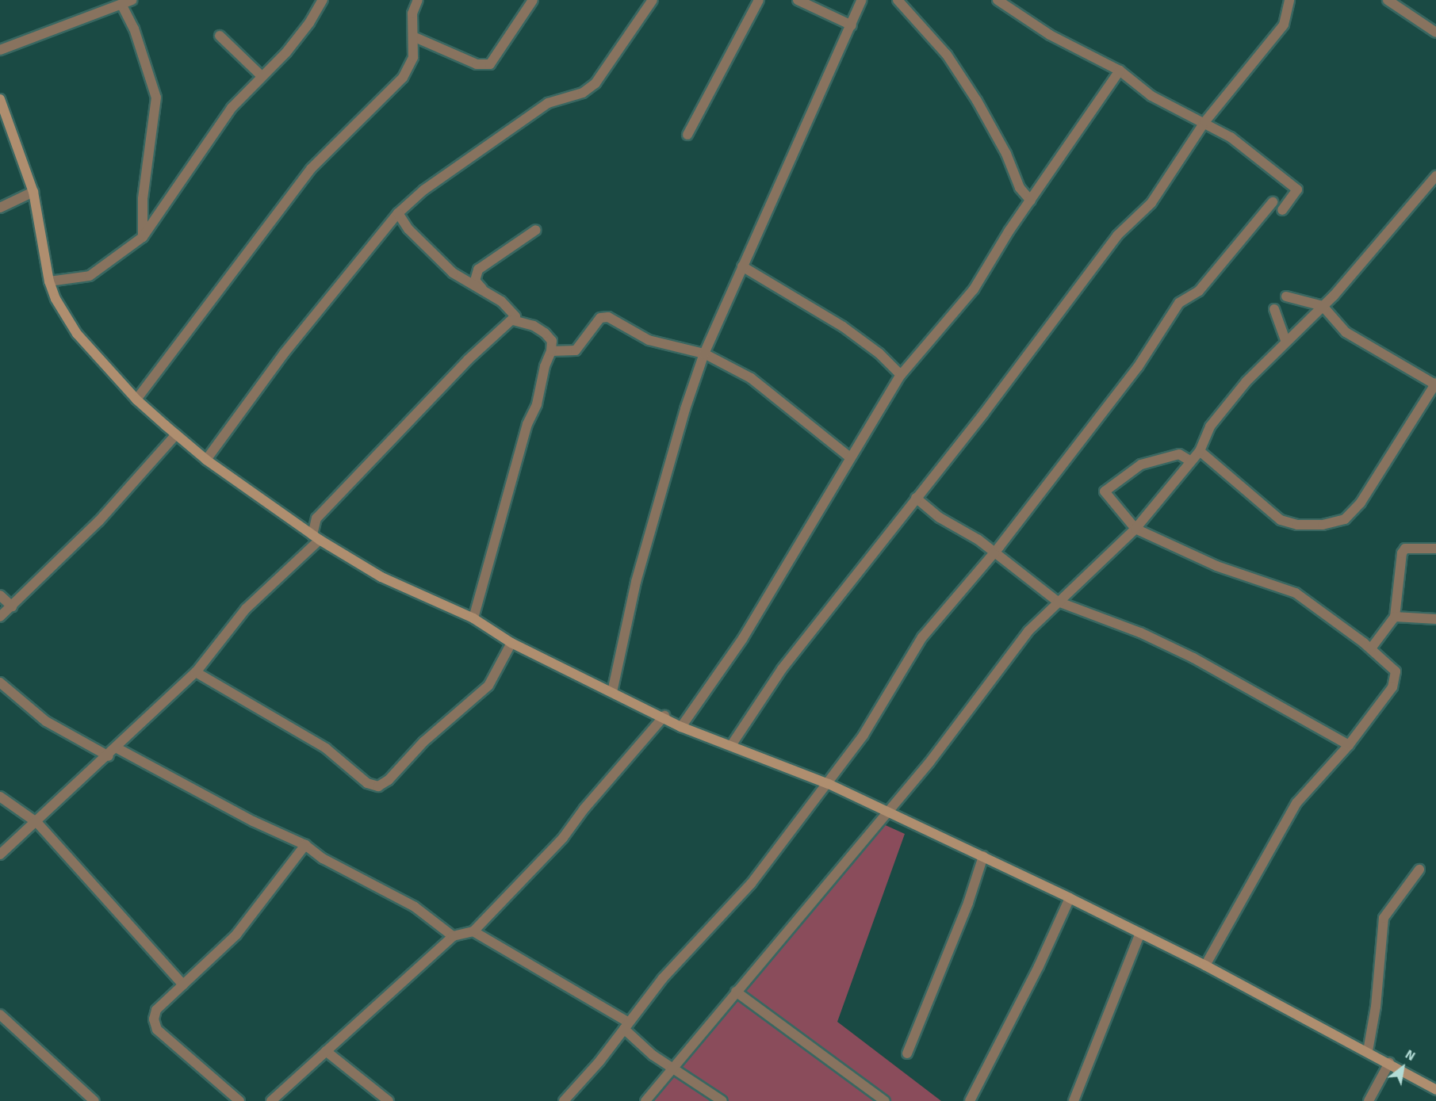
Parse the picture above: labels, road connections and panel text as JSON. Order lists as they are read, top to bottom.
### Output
{
  "north": "top right"
}
